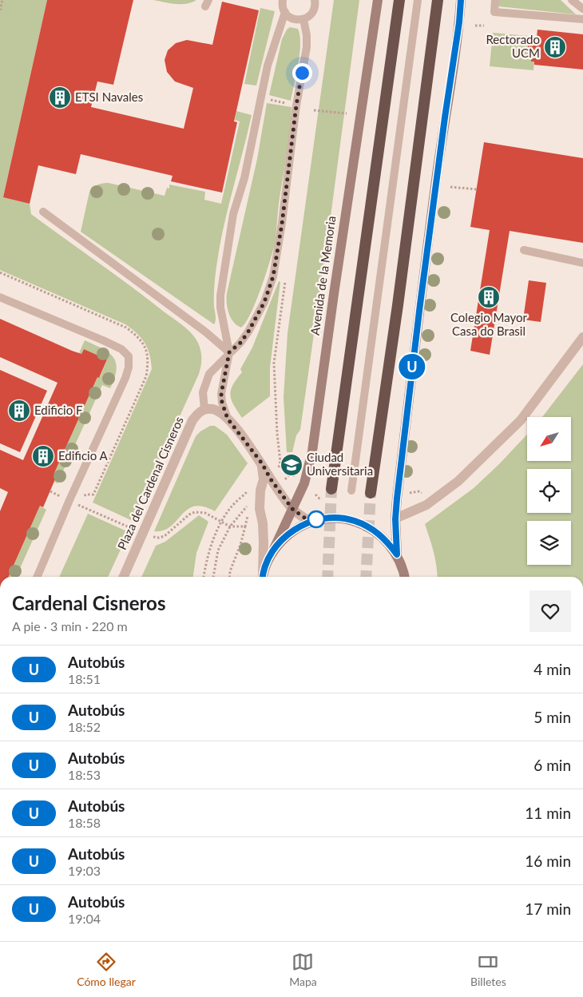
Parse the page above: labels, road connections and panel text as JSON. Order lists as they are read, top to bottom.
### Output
{
  "streets": {
    "main road": ["Avenida de la Memoria"],
    "street": ["Plaza del Cardenal Cisneros"]
  },
  "places": {
    "building": [
      "Rectorado UCM",
      "ETSI Navales",
      "Colegio Mayor Casa do Brasil",
      "Edificio F",
      "Edificio A"
    ],
    "school or university": ["Ciudad Universitaria"]
  },
  "lines": ["bus line U"],
  "north": "bottom left",
  "page": {
    "on_map": "U",
    "heading": ["Cardenal Cisneros", "A pie · 3 min · 220 m"],
    "list": [
      {
        "mark": "U",
        "name": "Autobús",
        "note": "18:51",
        "value": "4 min"
      },
      {
        "mark": "U",
        "name": "Autobús",
        "note": "18:52",
        "value": "5 min"
      },
      {
        "mark": "U",
        "name": "Autobús",
        "note": "18:53",
        "value": "6 min"
      },
      {
        "mark": "U",
        "name": "Autobús",
        "note": "18:58",
        "value": "11 min"
      },
      {
        "mark": "U",
        "name": "Autobús",
        "note": "19:03",
        "value": "16 min"
      },
      {
        "mark": "U",
        "name": "Autobús",
        "note": "19:04",
        "value": "17 min"
      }
    ],
    "tabs": ["Cómo llegar", "Mapa", "Billetes"]
  }
}
